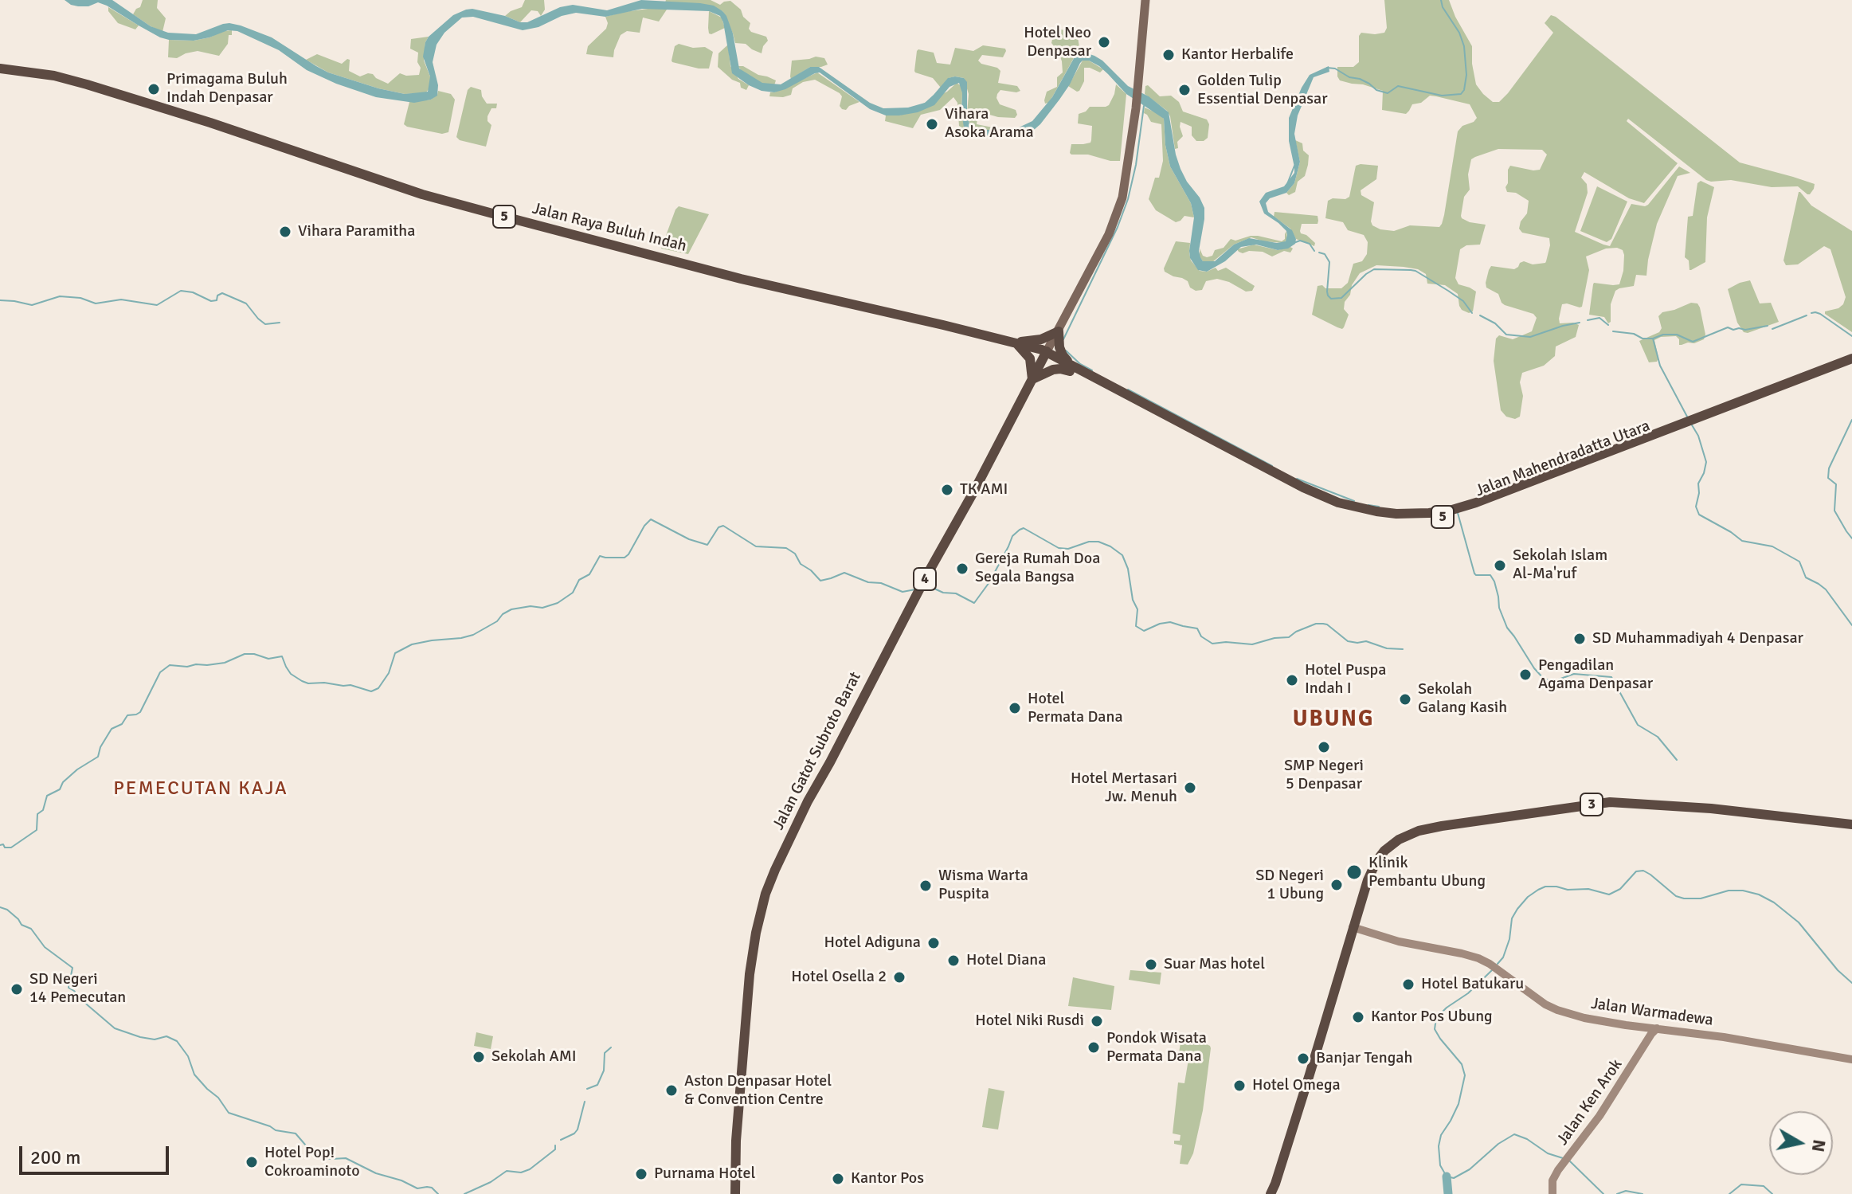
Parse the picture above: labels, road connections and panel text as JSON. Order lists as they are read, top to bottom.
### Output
{
  "streets": {
    "highway": [
      "5",
      "Jalan Raya Buluh Indah",
      "Jalan Mahendradatta Utara",
      "4",
      "Jalan Gatot Subroto Barat",
      "3"
    ],
    "street": ["Jalan Warmadewa", "Jalan Ken Arok"]
  },
  "crossings": [
    ["Jalan Raya Buluh Indah", "Jalan Mahendradatta Utara"],
    ["Jalan Raya Buluh Indah", "Jalan Gatot Subroto Barat"],
    ["Jalan Mahendradatta Utara", "Jalan Gatot Subroto Barat"],
    ["3", "Jalan Warmadewa"],
    ["Jalan Warmadewa", "Jalan Ken Arok"]
  ],
  "districts": ["UBUNG", "PEMECUTAN KAJA"],
  "places": [
    "Hotel Neo Denpasar",
    "Kantor Herbalife",
    "Primagama Buluh Indah Denpasar",
    "Golden Tulip Essential Denpasar",
    "Vihara Asoka Arama",
    "Vihara Paramitha",
    "TK AMI",
    "Sekolah Islam Al-Ma'ruf",
    "Gereja Rumah Doa Segala Bangsa",
    "SD Muhammadiyah 4 Denpasar",
    "Pengadilan Agama Denpasar",
    "Hotel Puspa Indah I",
    "Sekolah Galang Kasih",
    "Hotel Permata Dana",
    "SMP Negeri 5 Denpasar",
    "Hotel Mertasari Jw. Menuh",
    "Klinik Pembantu Ubung",
    "SD Negeri 1 Ubung",
    "Wisma Warta Puspita",
    "Hotel Adiguna",
    "Hotel Diana",
    "Suar Mas hotel",
    "Hotel Osella 2",
    "Hotel Batukaru",
    "SD Negeri 14 Pemecutan",
    "Kantor Pos Ubung",
    "Hotel Niki Rusdi",
    "Pondok Wisata Permata Dana",
    "Sekolah AMI",
    "Banjar Tengah",
    "Hotel Omega",
    "Aston Denpasar Hotel & Convention Centre",
    "Hotel Pop! Cokroaminoto",
    "Purnama Hotel",
    "Kantor Pos"
  ],
  "scale_bar": "200 m",
  "north": "right"
}
